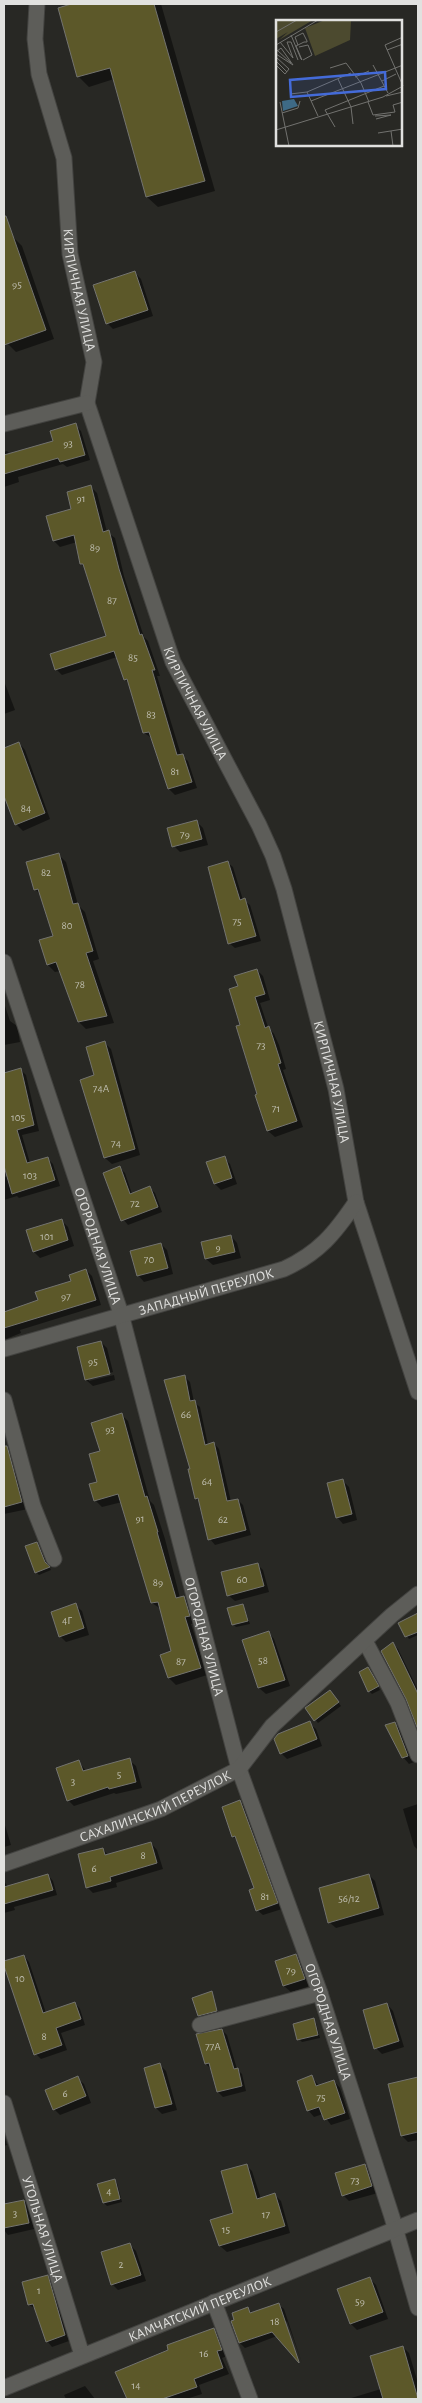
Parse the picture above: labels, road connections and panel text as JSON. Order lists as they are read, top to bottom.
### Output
{
  "streets": {
    "street": [
      "КИРПИЧНАЯ УЛИЦА",
      "ОГОРОДНАЯ УЛИЦА",
      "ЗАПАДНЫЙ ПЕРЕУЛОК",
      "САХАЛИНСКИЙ ПЕРЕУЛОК",
      "УГОЛЬНАЯ УЛИЦА",
      "КАМЧАТСКИЙ ПЕРЕУЛОК"
    ]
  },
  "crossings": [
    ["КИРПИЧНАЯ УЛИЦА", "ЗАПАДНЫЙ ПЕРЕУЛОК"],
    ["ОГОРОДНАЯ УЛИЦА", "ЗАПАДНЫЙ ПЕРЕУЛОК"],
    ["ОГОРОДНАЯ УЛИЦА", "САХАЛИНСКИЙ ПЕРЕУЛОК"],
    ["ОГОРОДНАЯ УЛИЦА", "КАМЧАТСКИЙ ПЕРЕУЛОК"],
    ["УГОЛЬНАЯ УЛИЦА", "КАМЧАТСКИЙ ПЕРЕУЛОК"]
  ],
  "house_numbers": [
    "95",
    "93",
    "91",
    "89",
    "87",
    "85",
    "83",
    "81",
    "84",
    "79",
    "82",
    "75",
    "80",
    "78",
    "73",
    "74А",
    "71",
    "105",
    "74",
    "103",
    "72",
    "101",
    "9",
    "70",
    "97",
    "95",
    "66",
    "93",
    "64",
    "91",
    "62",
    "60",
    "89",
    "4Г",
    "58",
    "87",
    "5",
    "3",
    "8",
    "6",
    "81",
    "56/12",
    "79",
    "10",
    "8",
    "77А",
    "6",
    "75",
    "73",
    "4",
    "3",
    "17",
    "15",
    "2",
    "1",
    "59",
    "18",
    "16",
    "14"
  ]
}
